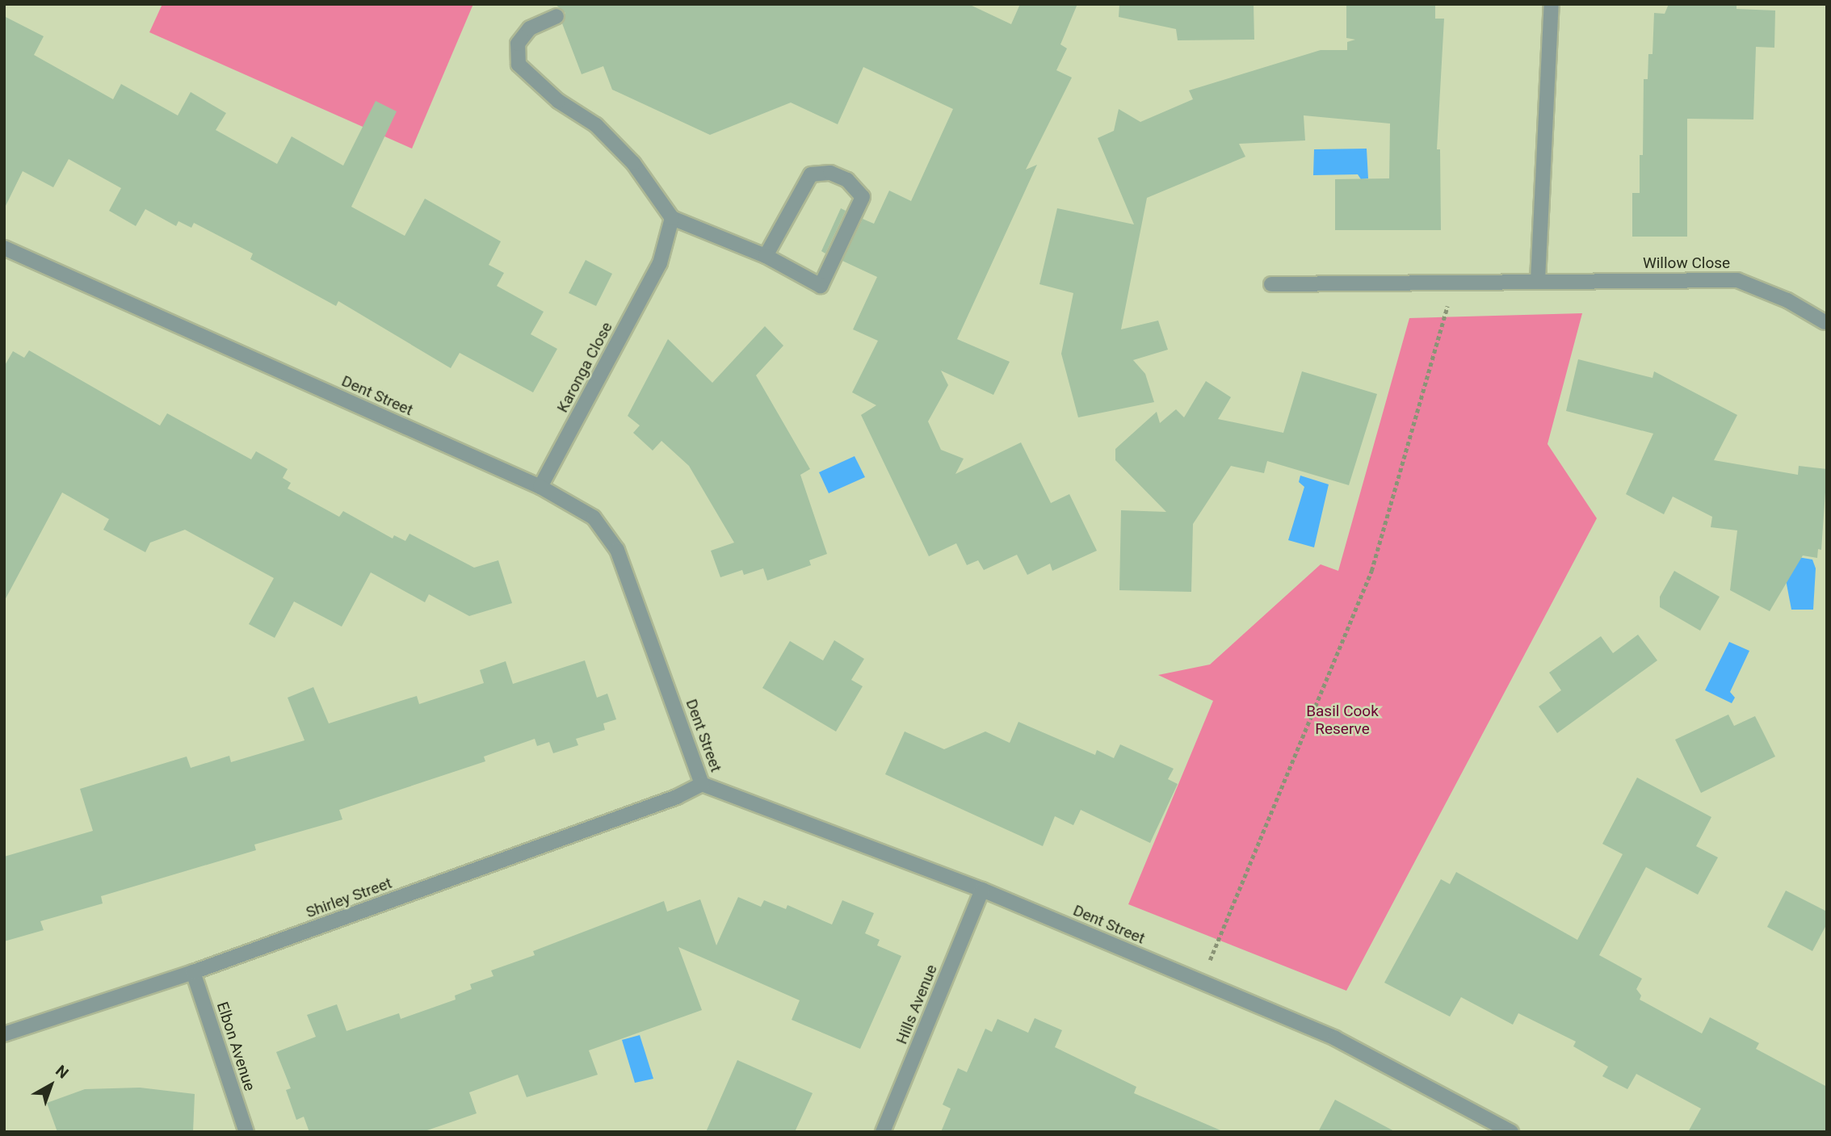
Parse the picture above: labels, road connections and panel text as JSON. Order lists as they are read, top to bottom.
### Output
{
  "streets": {
    "street": [
      "Willow Close",
      "Karonga Close",
      "Dent Street",
      "Shirley Street",
      "Hills Avenue",
      "Elbon Avenue"
    ]
  },
  "crossings": [
    ["Karonga Close", "Dent Street"],
    ["Dent Street", "Shirley Street"],
    ["Dent Street", "Hills Avenue"],
    ["Shirley Street", "Elbon Avenue"]
  ],
  "parks": ["Basil Cook Reserve"],
  "north": "top right"
}
